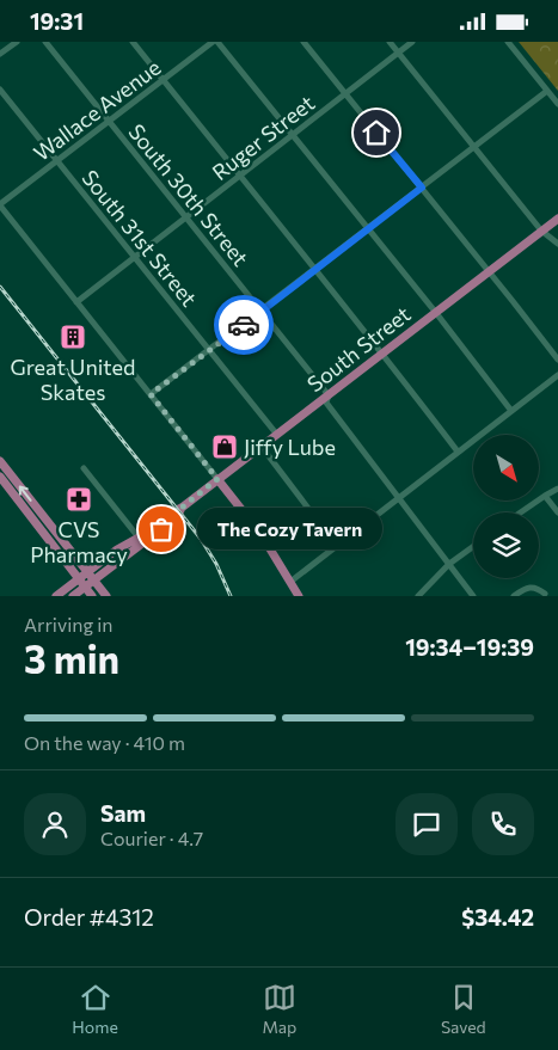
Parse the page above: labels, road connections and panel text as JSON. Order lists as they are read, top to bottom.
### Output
{
  "streets": {
    "main road": ["South Street"],
    "street": [
      "Wallace Avenue",
      "Ruger Street",
      "South 30th Street",
      "South 31st Street"
    ]
  },
  "crossings": [
    ["Wallace Avenue", "South 30th Street"],
    ["Wallace Avenue", "South 31st Street"],
    ["Ruger Street", "South 30th Street"],
    ["Ruger Street", "South 31st Street"],
    ["South 30th Street", "South Street"],
    ["South 31st Street", "South Street"]
  ],
  "places": {
    "building": ["Great United Skates"],
    "shop": ["Jiffy Lube"],
    "pharmacy": ["CVS Pharmacy"],
    "other": ["The Cozy Tavern"]
  },
  "north": "bottom right",
  "page": {
    "status": "19:31",
    "bubble": "The Cozy Tavern",
    "heading": ["3 min", "Arriving in", "19:34–19:39"],
    "panel": [
      "Sam",
      "Courier · 4.7",
      "Order #4312",
      "$34.42"
    ],
    "bar": "On the way · 410 m",
    "tabs": ["Home", "Map", "Saved"]
  }
}
